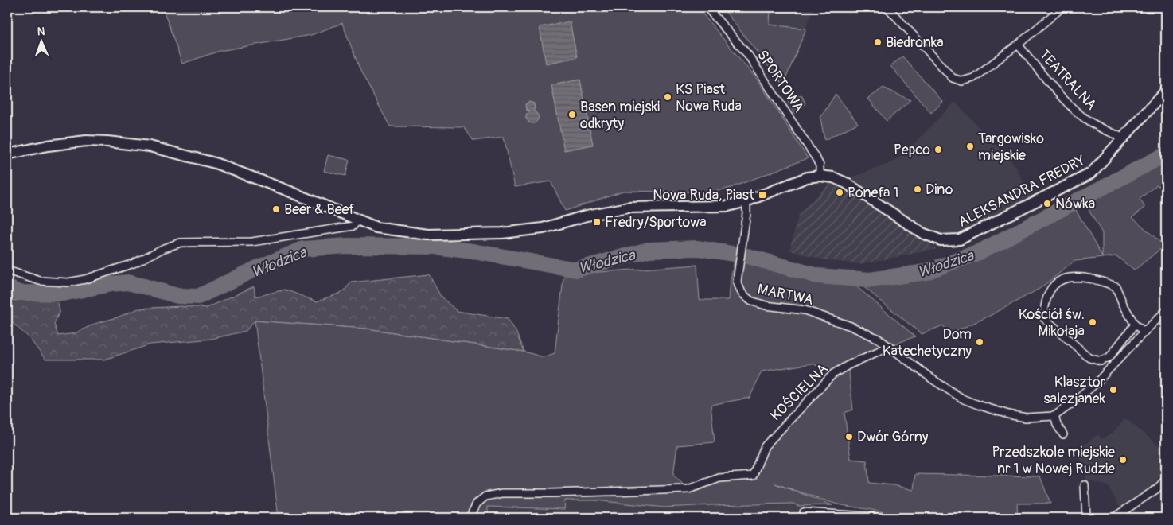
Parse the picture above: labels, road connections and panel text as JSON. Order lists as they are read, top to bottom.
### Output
{
  "streets": {
    "street": [
      "TEATRALNA",
      "SPORTOWA",
      "ALEKSANDRA FREDRY",
      "MARTWA",
      "KOŚCIELNA"
    ]
  },
  "crossings": [
    ["TEATRALNA", "ALEKSANDRA FREDRY"],
    ["SPORTOWA", "ALEKSANDRA FREDRY"],
    ["ALEKSANDRA FREDRY", "MARTWA"],
    ["MARTWA", "KOŚCIELNA"]
  ],
  "water": ["Włodzica"],
  "places": {
    "other": [
      "Biedronka",
      "KS Piast Nowa Ruda",
      "Basen miejski odkryty",
      "Targowisko miejskie",
      "Pepco",
      "Dino",
      "Ponefa 1",
      "Nówka",
      "Beer & Beef",
      "Kościół św. Mikołaja",
      "Dom Katechetyczny",
      "Klasztor salezjanek",
      "Dwór Górny",
      "Przedszkole miejskie nr 1 w Nowej Rudzie"
    ],
    "transit": ["Nowa Ruda, Piast", "Fredry/Sportowa"]
  },
  "north": "top"
}
